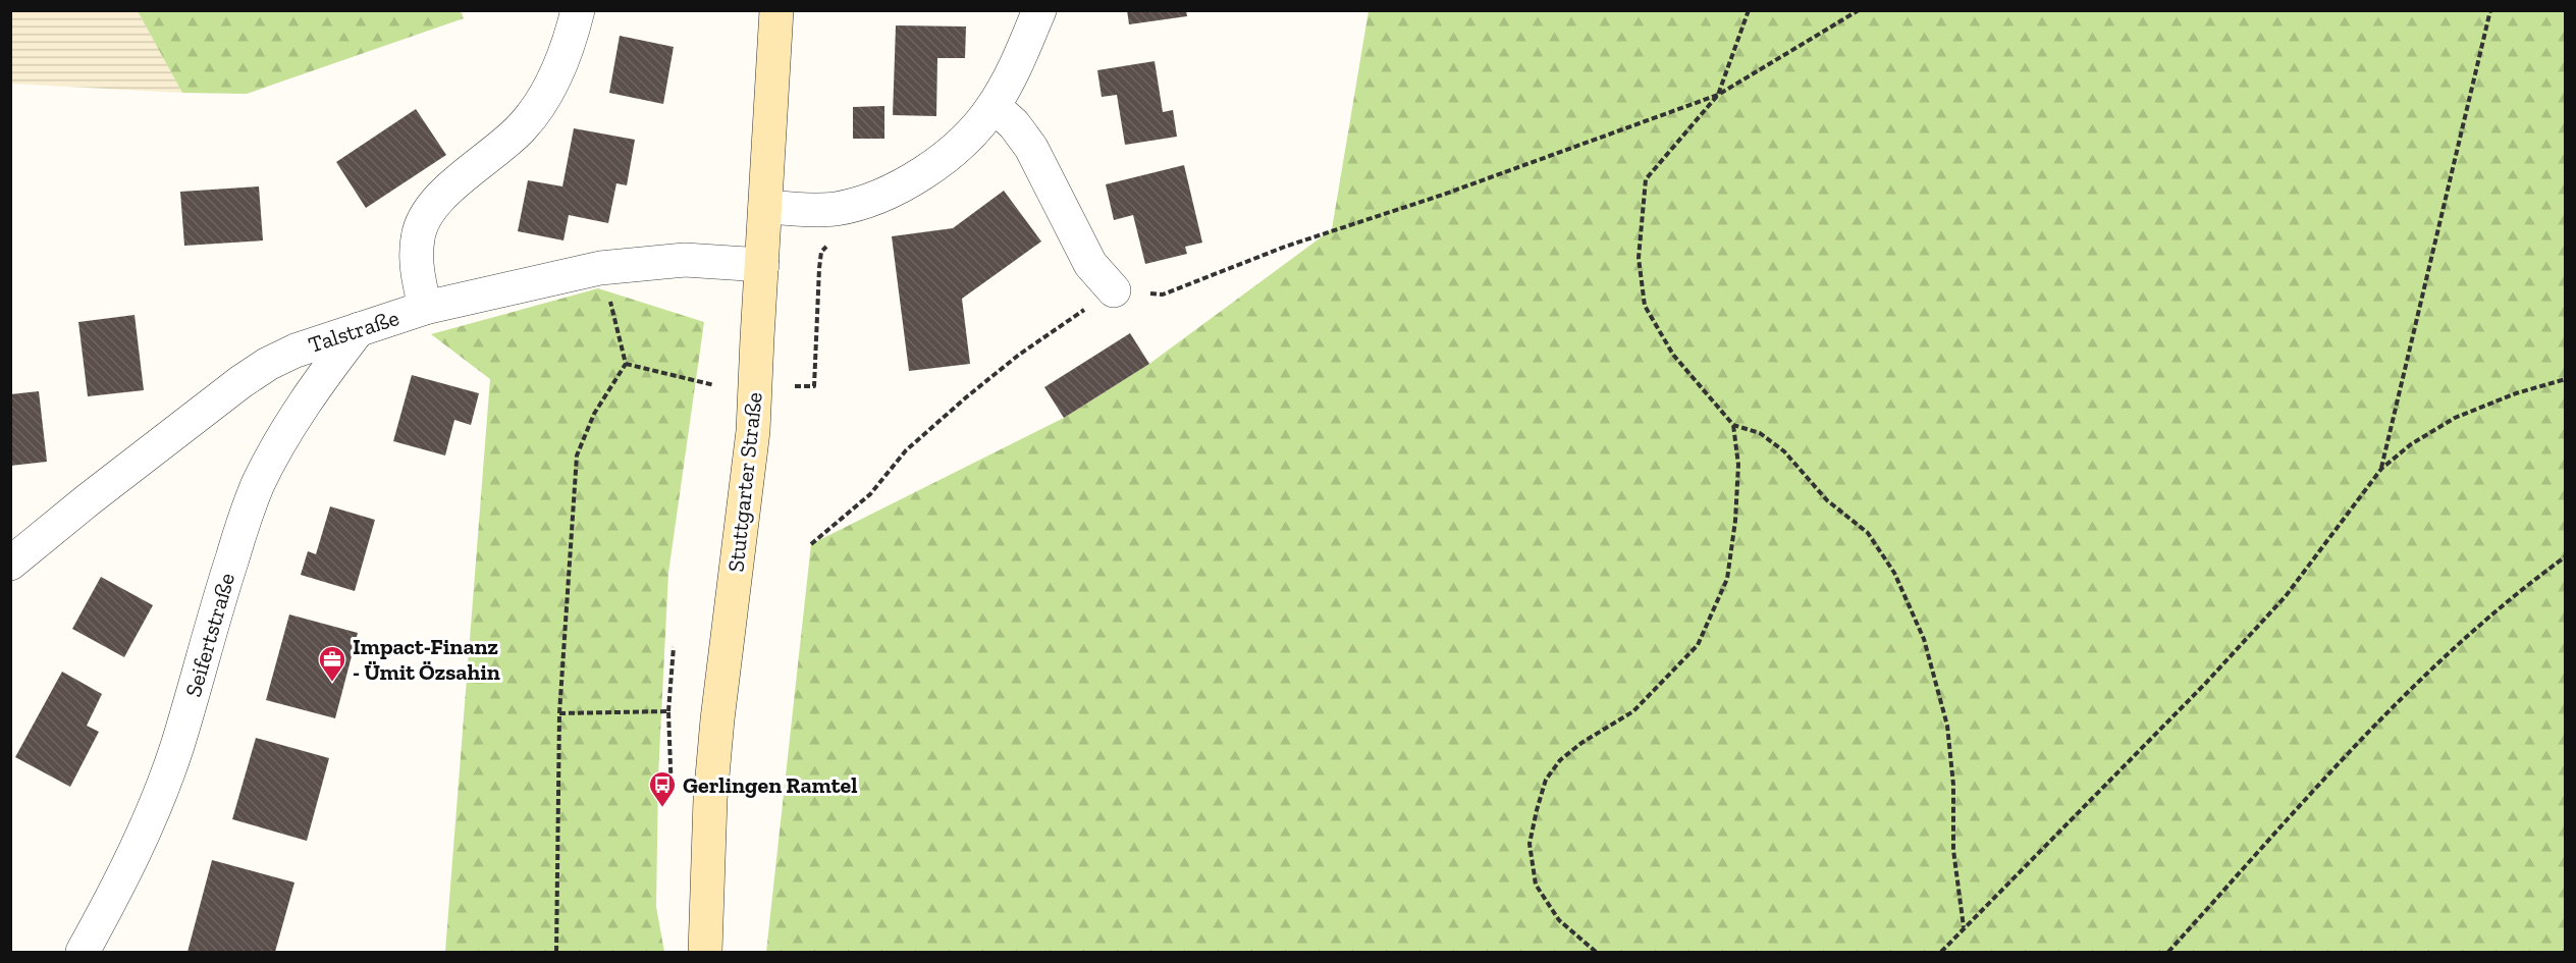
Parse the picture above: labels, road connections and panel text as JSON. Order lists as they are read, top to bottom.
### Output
{
  "streets": {
    "main road": ["Stuttgarter Straße"],
    "street": ["Talstraße", "Seifertstraße"]
  },
  "crossings": [
    ["Talstraße", "Stuttgarter Straße"],
    ["Talstraße", "Seifertstraße"]
  ],
  "places": {
    "office": ["Impact-Finanz - Ümit Özsahin"],
    "bus stop": ["Gerlingen Ramtel"]
  }
}
